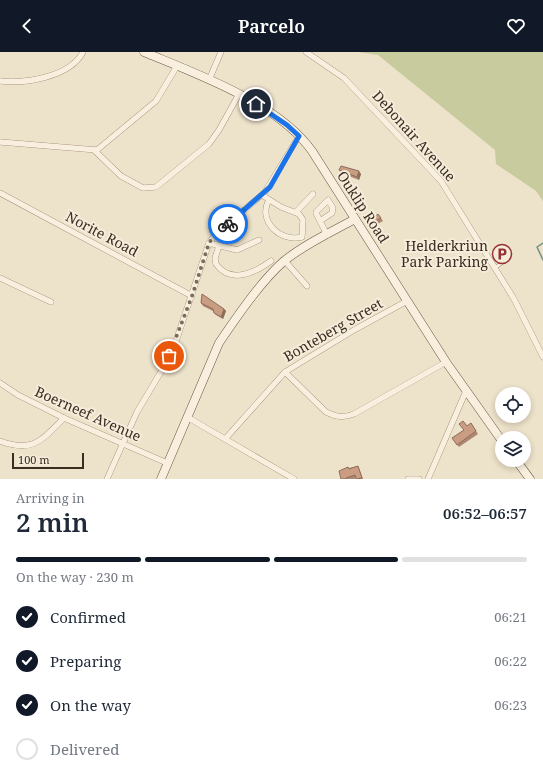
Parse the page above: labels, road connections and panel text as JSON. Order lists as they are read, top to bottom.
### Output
{
  "streets": {
    "street": [
      "Debonair Avenue",
      "Ouklip Road",
      "Norite Road",
      "Bonteberg Street",
      "Boerneef Avenue"
    ]
  },
  "crossings": [
    ["Ouklip Road", "Bonteberg Street"]
  ],
  "places": {
    "parking": ["Helderkriun Park Parking"]
  },
  "scale_bar": "100 m",
  "page": {
    "header": "Parcelo",
    "scale": "100 m",
    "heading": ["2 min", "Arriving in", "06:52–06:57"],
    "bar": "On the way · 230 m",
    "list": [
      ["Confirmed", "06:21"],
      ["Preparing", "06:22"],
      ["On the way", "06:23"],
      "Delivered"
    ]
  }
}
